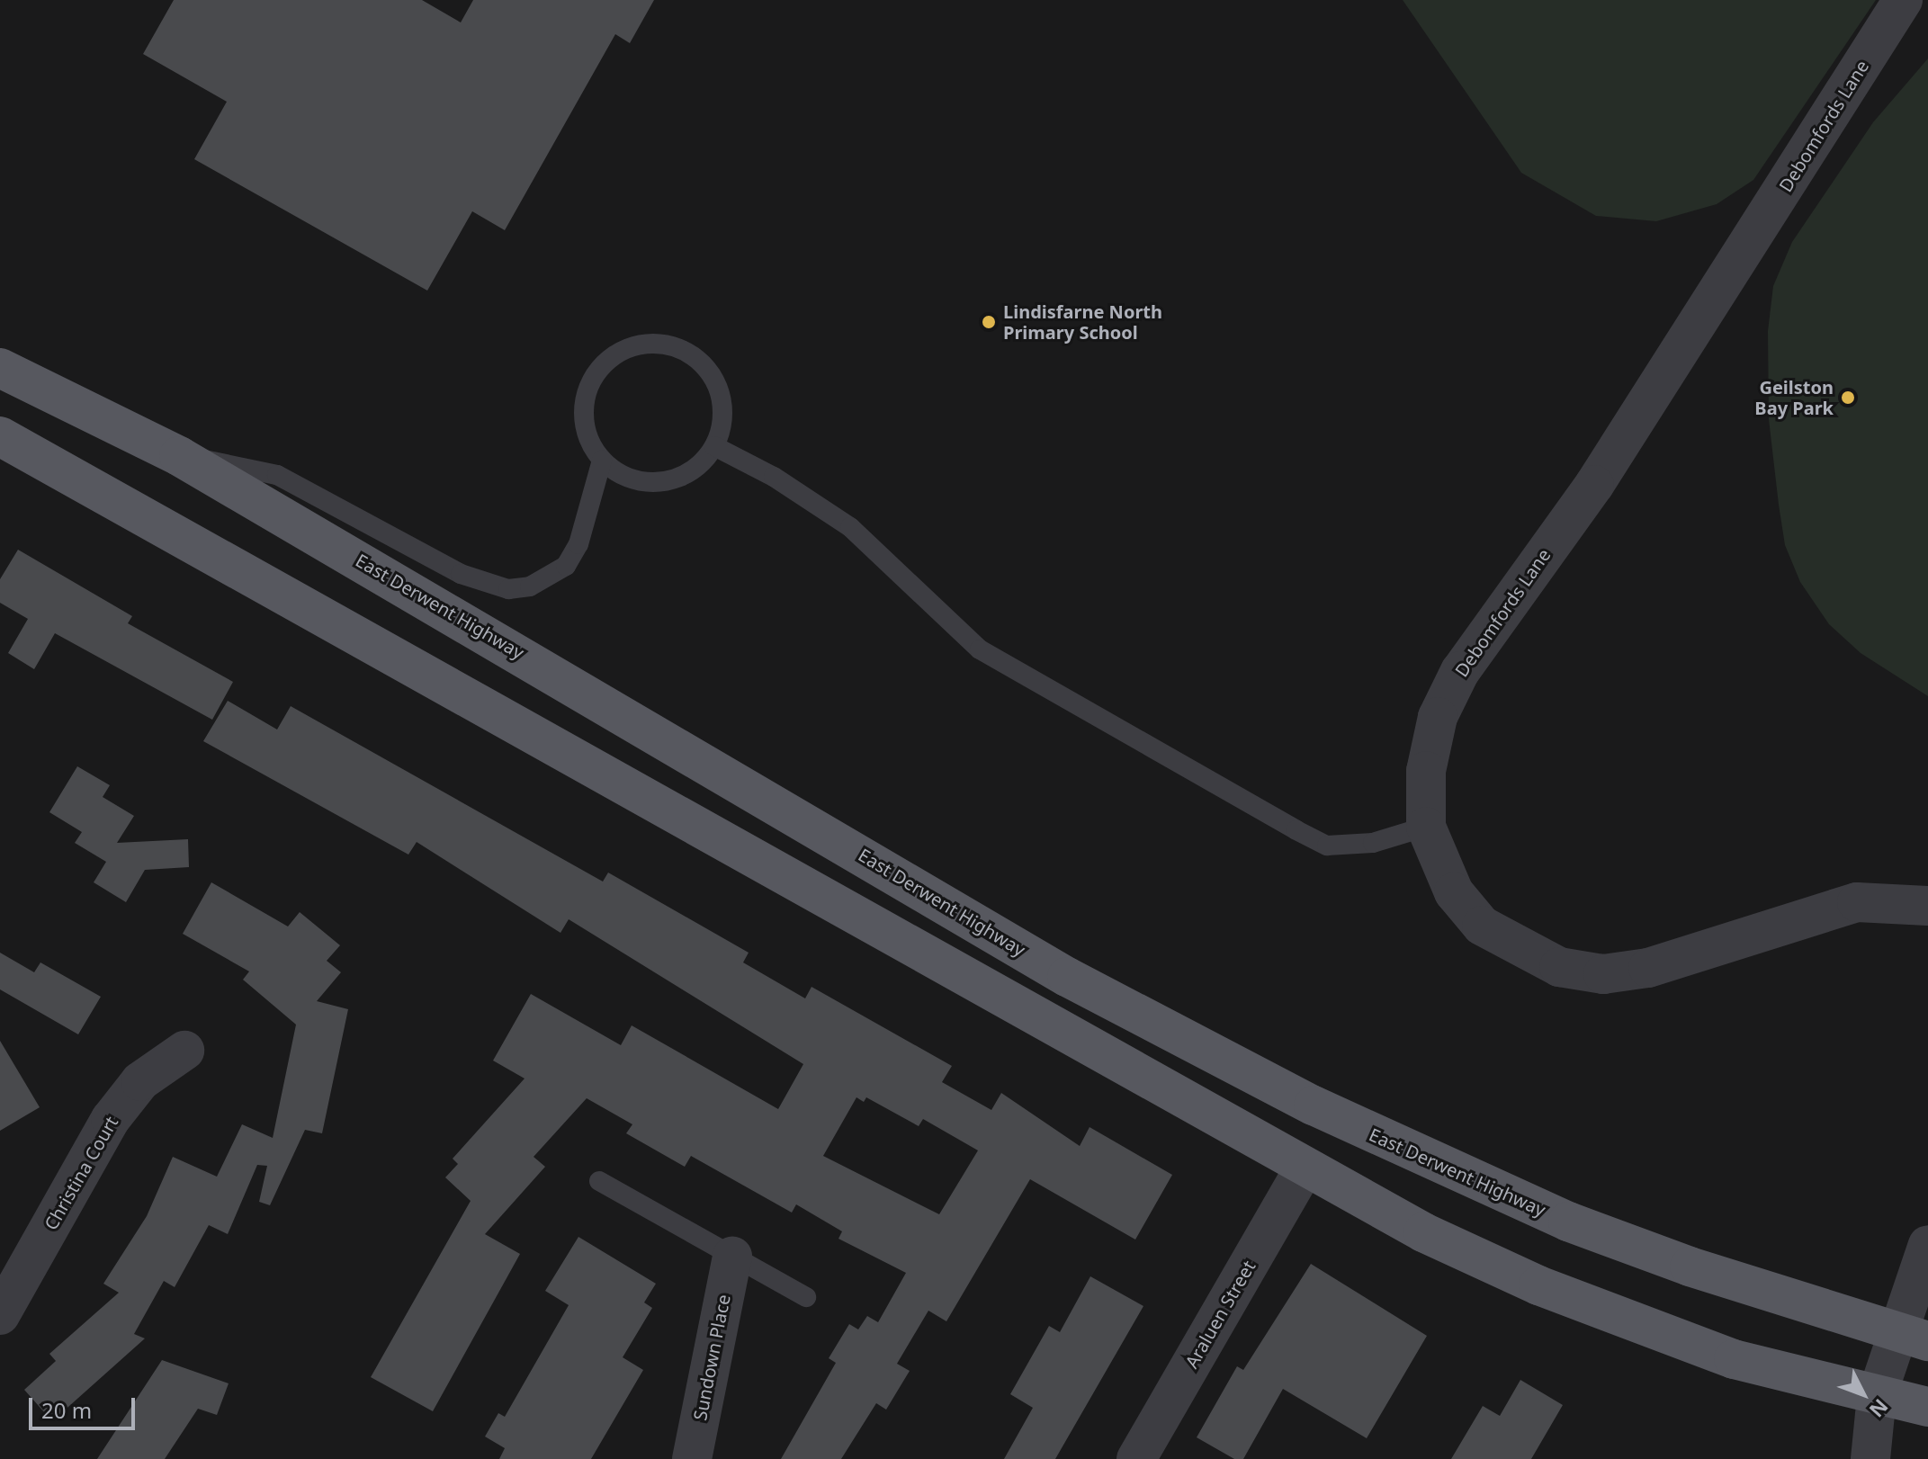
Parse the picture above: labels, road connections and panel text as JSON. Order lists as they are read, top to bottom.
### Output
{
  "streets": {
    "main road": ["East Derwent Highway"],
    "street": [
      "Debomfords Lane",
      "Christina Court",
      "Araluen Street",
      "Sundown Place"
    ]
  },
  "places": ["Lindisfarne North Primary School", "Geilston Bay Park"],
  "scale_bar": "20 m",
  "north": "bottom right"
}
